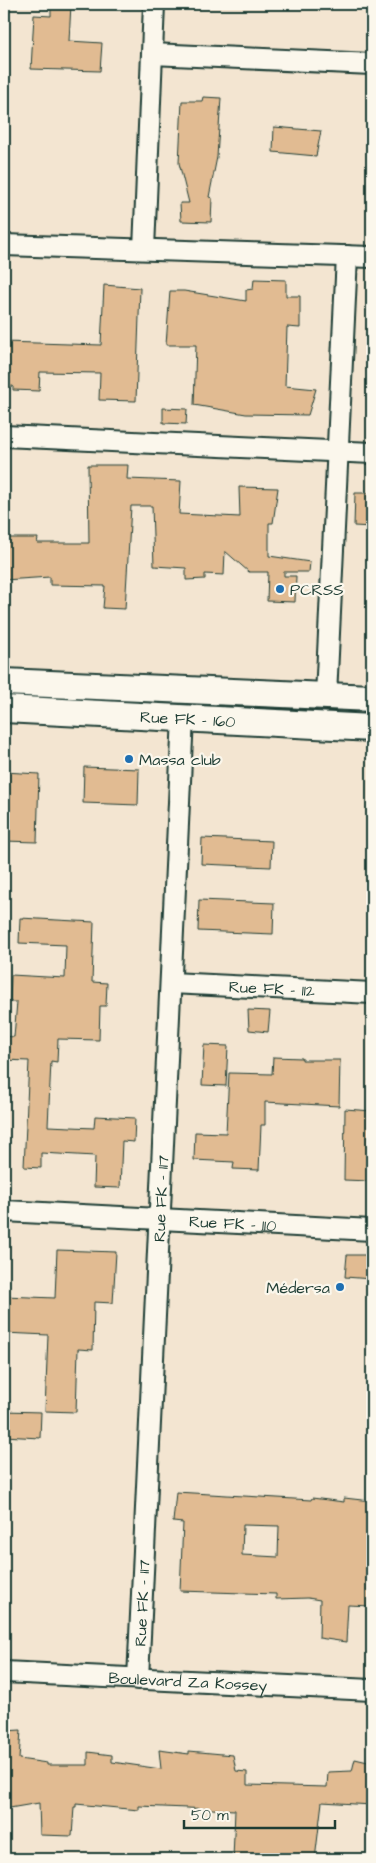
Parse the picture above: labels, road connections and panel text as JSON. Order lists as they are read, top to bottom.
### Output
{
  "streets": {
    "main road": ["Rue FK - 160"],
    "street": [
      "Rue FK - 112",
      "Rue FK - 117",
      "Rue FK - 110",
      "Boulevard Za Kossey"
    ]
  },
  "crossings": [
    ["Rue FK - 160", "Rue FK - 117"],
    ["Rue FK - 112", "Rue FK - 117"],
    ["Rue FK - 117", "Rue FK - 110"],
    ["Rue FK - 117", "Boulevard Za Kossey"]
  ],
  "places": ["PCRSS", "Massa club", "Médersa"],
  "scale_bar": "50 m"
}
